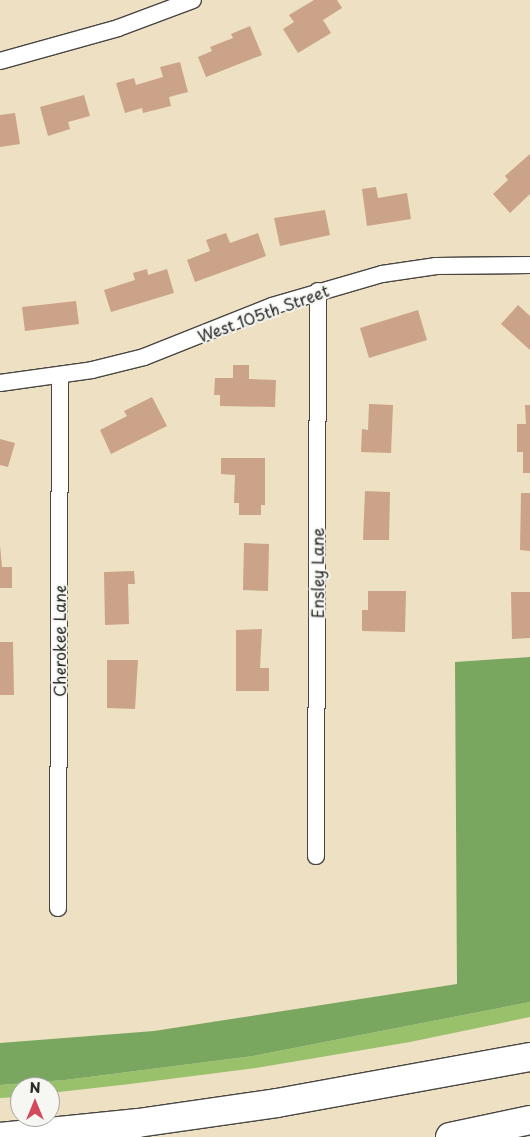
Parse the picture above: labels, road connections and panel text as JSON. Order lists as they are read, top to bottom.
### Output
{
  "streets": {
    "street": ["West 105th Street", "Ensley Lane", "Cherokee Lane"]
  },
  "crossings": [
    ["West 105th Street", "Ensley Lane"],
    ["West 105th Street", "Cherokee Lane"]
  ],
  "north": "top"
}
